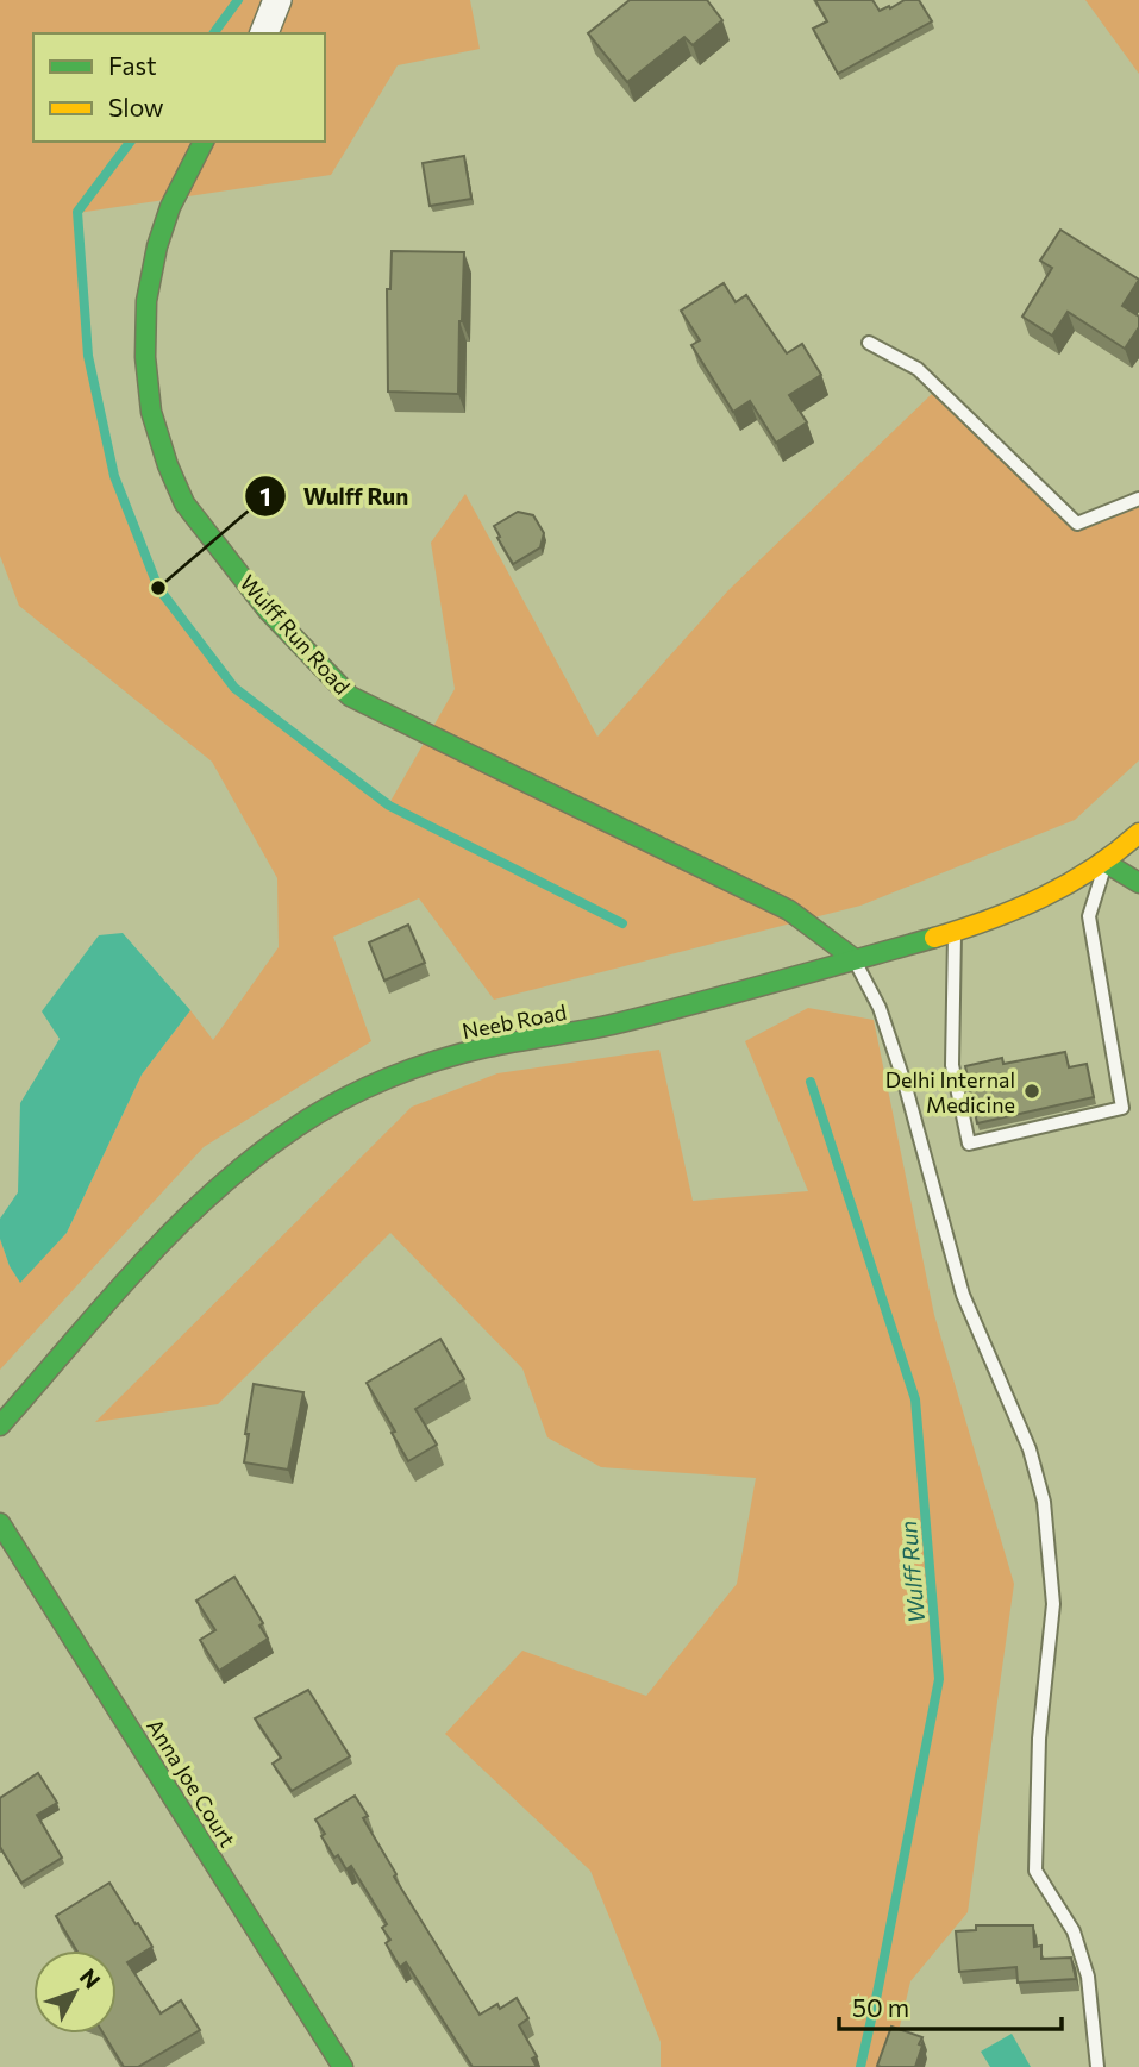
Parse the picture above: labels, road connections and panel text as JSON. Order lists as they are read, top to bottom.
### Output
{
  "streets": {
    "street": ["Wulff Run Road", "Neeb Road", "Anna Joe Court"]
  },
  "crossings": [
    ["Wulff Run Road", "Neeb Road"]
  ],
  "water": ["Wulff Run"],
  "places": ["Wulff Run", "Delhi Internal Medicine"],
  "legend": ["Fast", "Slow"],
  "scale_bar": "50 m",
  "north": "top right"
}
